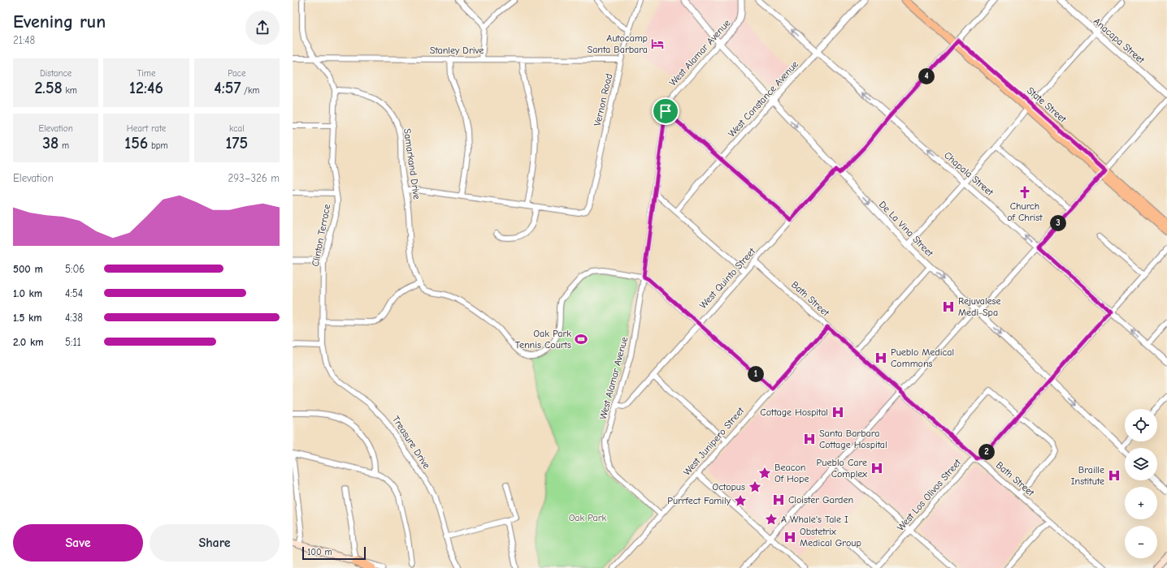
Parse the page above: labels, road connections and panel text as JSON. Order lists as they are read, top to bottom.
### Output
{
  "streets": {
    "main road": ["State Street"],
    "street": [
      "Anacapa Street",
      "Stanley Drive",
      "West Alamar Avenue",
      "West Constance Avenue",
      "Vernon Road",
      "Samarkand Drive",
      "Chapala Street",
      "De La Vina Street",
      "Clinton Terrace",
      "West Quinto Street",
      "Bath Street",
      "West Junipero Street",
      "Treasure Drive",
      "West Los Olivos Street"
    ]
  },
  "crossings": [
    ["Stanley Drive", "Vernon Road"],
    ["West Alamar Avenue", "De La Vina Street"],
    ["West Alamar Avenue", "West Quinto Street"],
    ["West Alamar Avenue", "West Junipero Street"],
    ["West Constance Avenue", "Chapala Street"],
    ["West Constance Avenue", "De La Vina Street"],
    ["State Street", "West Quinto Street"],
    ["Samarkand Drive", "Clinton Terrace"],
    ["Chapala Street", "West Quinto Street"],
    ["Chapala Street", "West Los Olivos Street"],
    ["De La Vina Street", "West Quinto Street"],
    ["De La Vina Street", "West Los Olivos Street"],
    ["Clinton Terrace", "Treasure Drive"],
    ["West Quinto Street", "Bath Street"],
    ["Bath Street", "West Junipero Street"],
    ["Bath Street", "West Los Olivos Street"]
  ],
  "one_way": ["Chapala Street", "De La Vina Street"],
  "parks": ["Oak Park"],
  "places": {
    "hotel": ["Autocamp Santa Barbara"],
    "church": ["Church of Christ"],
    "hospital": [
      "Rejuvalese Medi-Spa",
      "Pueblo Medical Commons",
      "Cottage Hospital",
      "Santa Barbara Cottage Hospital",
      "Pueblo Care Complex",
      "Braille Institute",
      "Cloister Garden",
      "Obstetrix Medical Group"
    ],
    "sports": ["Oak Park Tennis Courts"],
    "place": [
      "Beacon Of Hope",
      "Octopus",
      "Purrfect Family",
      "A Whale's Tale I"
    ]
  },
  "scale_bar": "100 m",
  "page": {
    "heading": ["Evening run", "21:48"],
    "stats": [
      ["Distance", "2.58 km"],
      ["Time", "12:46"],
      ["Pace", "4:57 /km"],
      ["Elevation", "38 m"],
      ["Heart rate", "156 bpm"],
      ["kcal", "175"]
    ],
    "pins": [
      "4",
      "3",
      "1",
      "2"
    ],
    "chart": ["Elevation", "293–326 m"],
    "list": [
      {
        "name": "500 m",
        "note": "5:06"
      },
      {
        "name": "1.0 km",
        "note": "4:54"
      },
      {
        "name": "1.5 km",
        "note": "4:38"
      },
      {
        "name": "2.0 km",
        "note": "5:11"
      }
    ],
    "map_buttons": ["+", "−"],
    "buttons": ["Save", "Share"],
    "scale": "100 m"
  }
}
